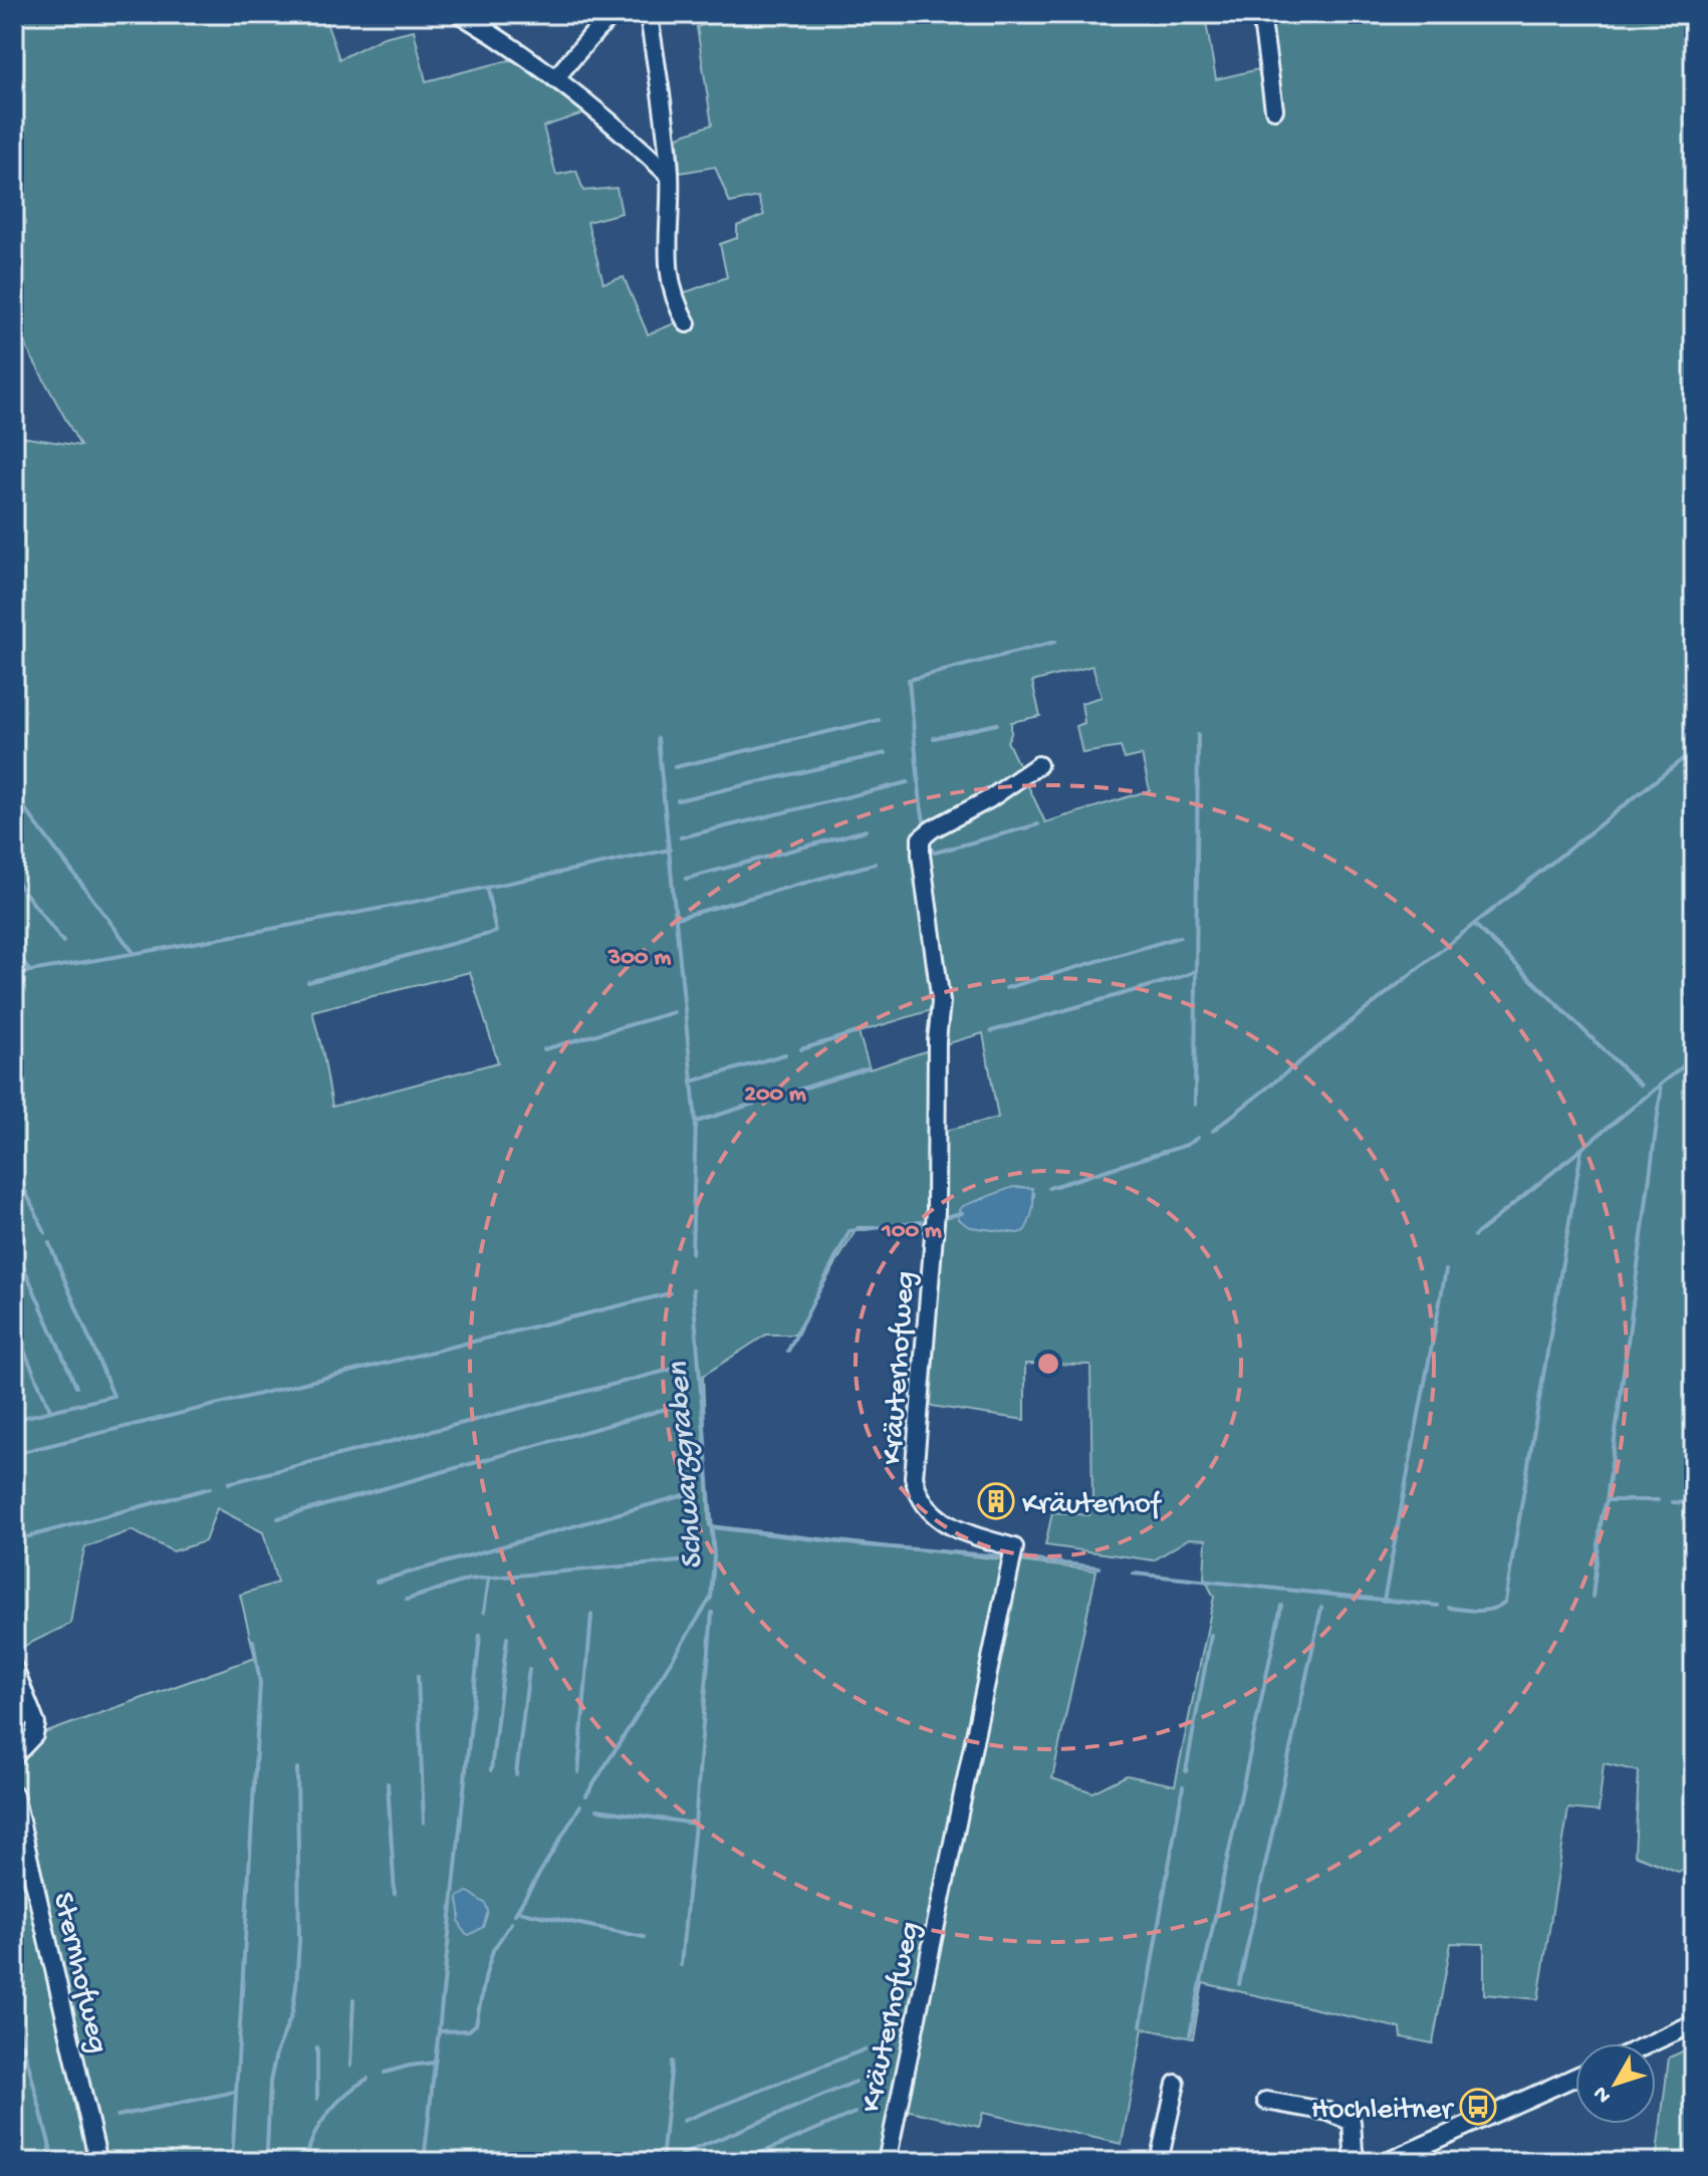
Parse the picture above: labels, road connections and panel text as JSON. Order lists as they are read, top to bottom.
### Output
{
  "streets": {
    "street": ["Kräuterhofweg", "Sternhofweg"]
  },
  "water": ["Schwarzgraben"],
  "places": {
    "building": ["Kräuterhof"],
    "bus stop": ["Hochleitner"]
  },
  "north": "bottom left",
  "rings": ["300 m", "200 m", "100 m"]
}
